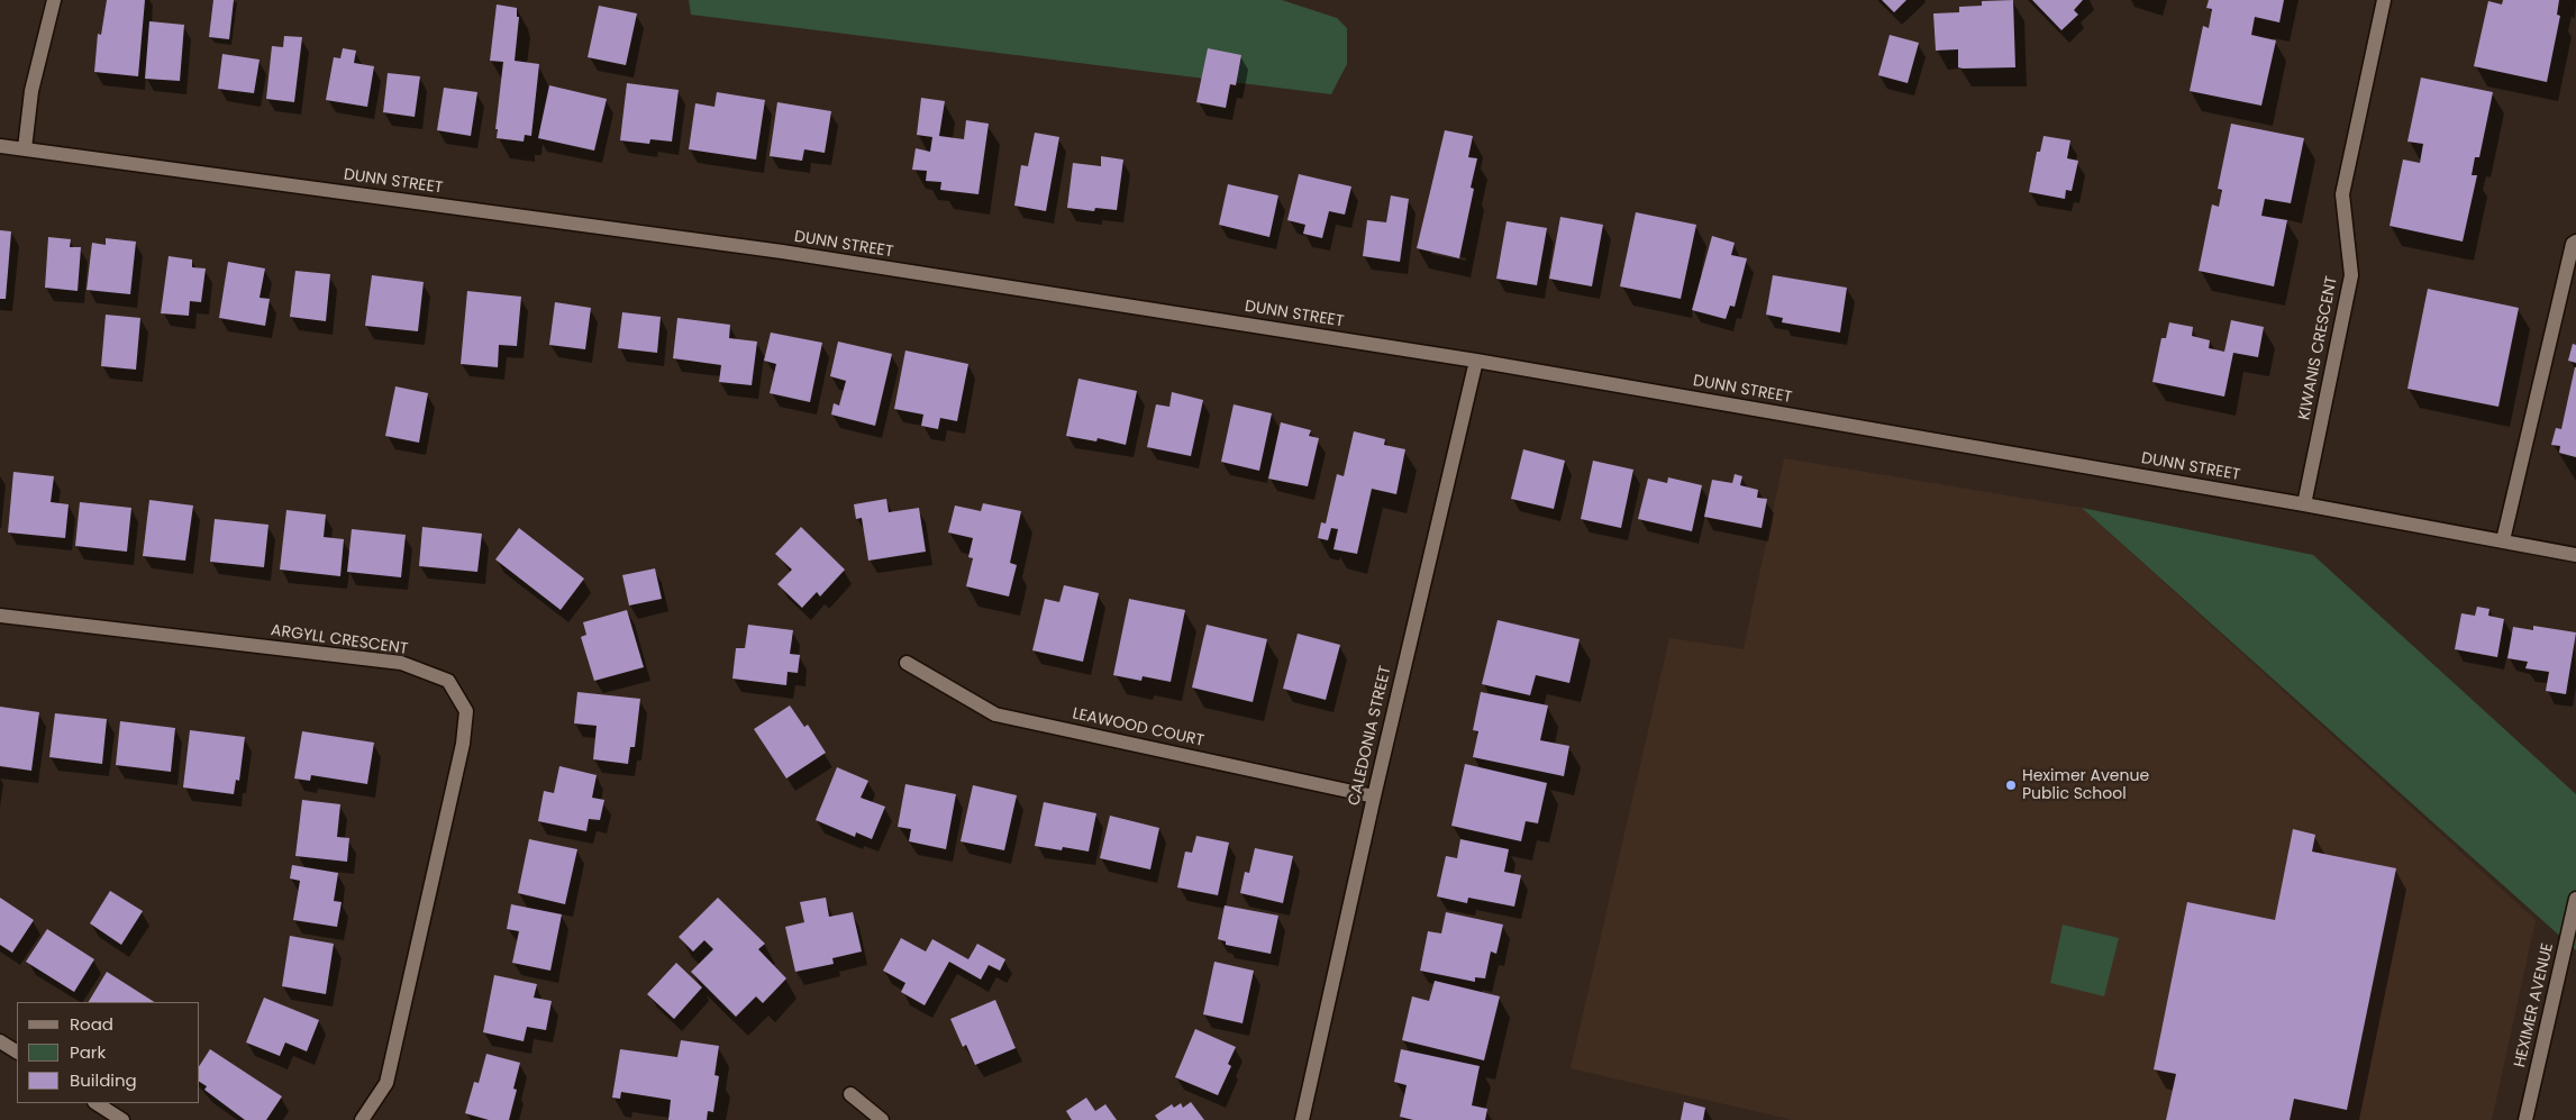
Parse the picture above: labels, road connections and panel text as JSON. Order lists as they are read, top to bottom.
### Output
{
  "streets": {
    "street": [
      "DUNN STREET",
      "KIWANIS CRESCENT",
      "ARGYLL CRESCENT",
      "LEAWOOD COURT",
      "CALEDONIA STREET",
      "HEXIMER AVENUE"
    ]
  },
  "crossings": [
    ["DUNN STREET", "KIWANIS CRESCENT"],
    ["DUNN STREET", "CALEDONIA STREET"],
    ["LEAWOOD COURT", "CALEDONIA STREET"]
  ],
  "places": ["Heximer Avenue Public School"],
  "legend": ["Road", "Park", "Building"]
}
